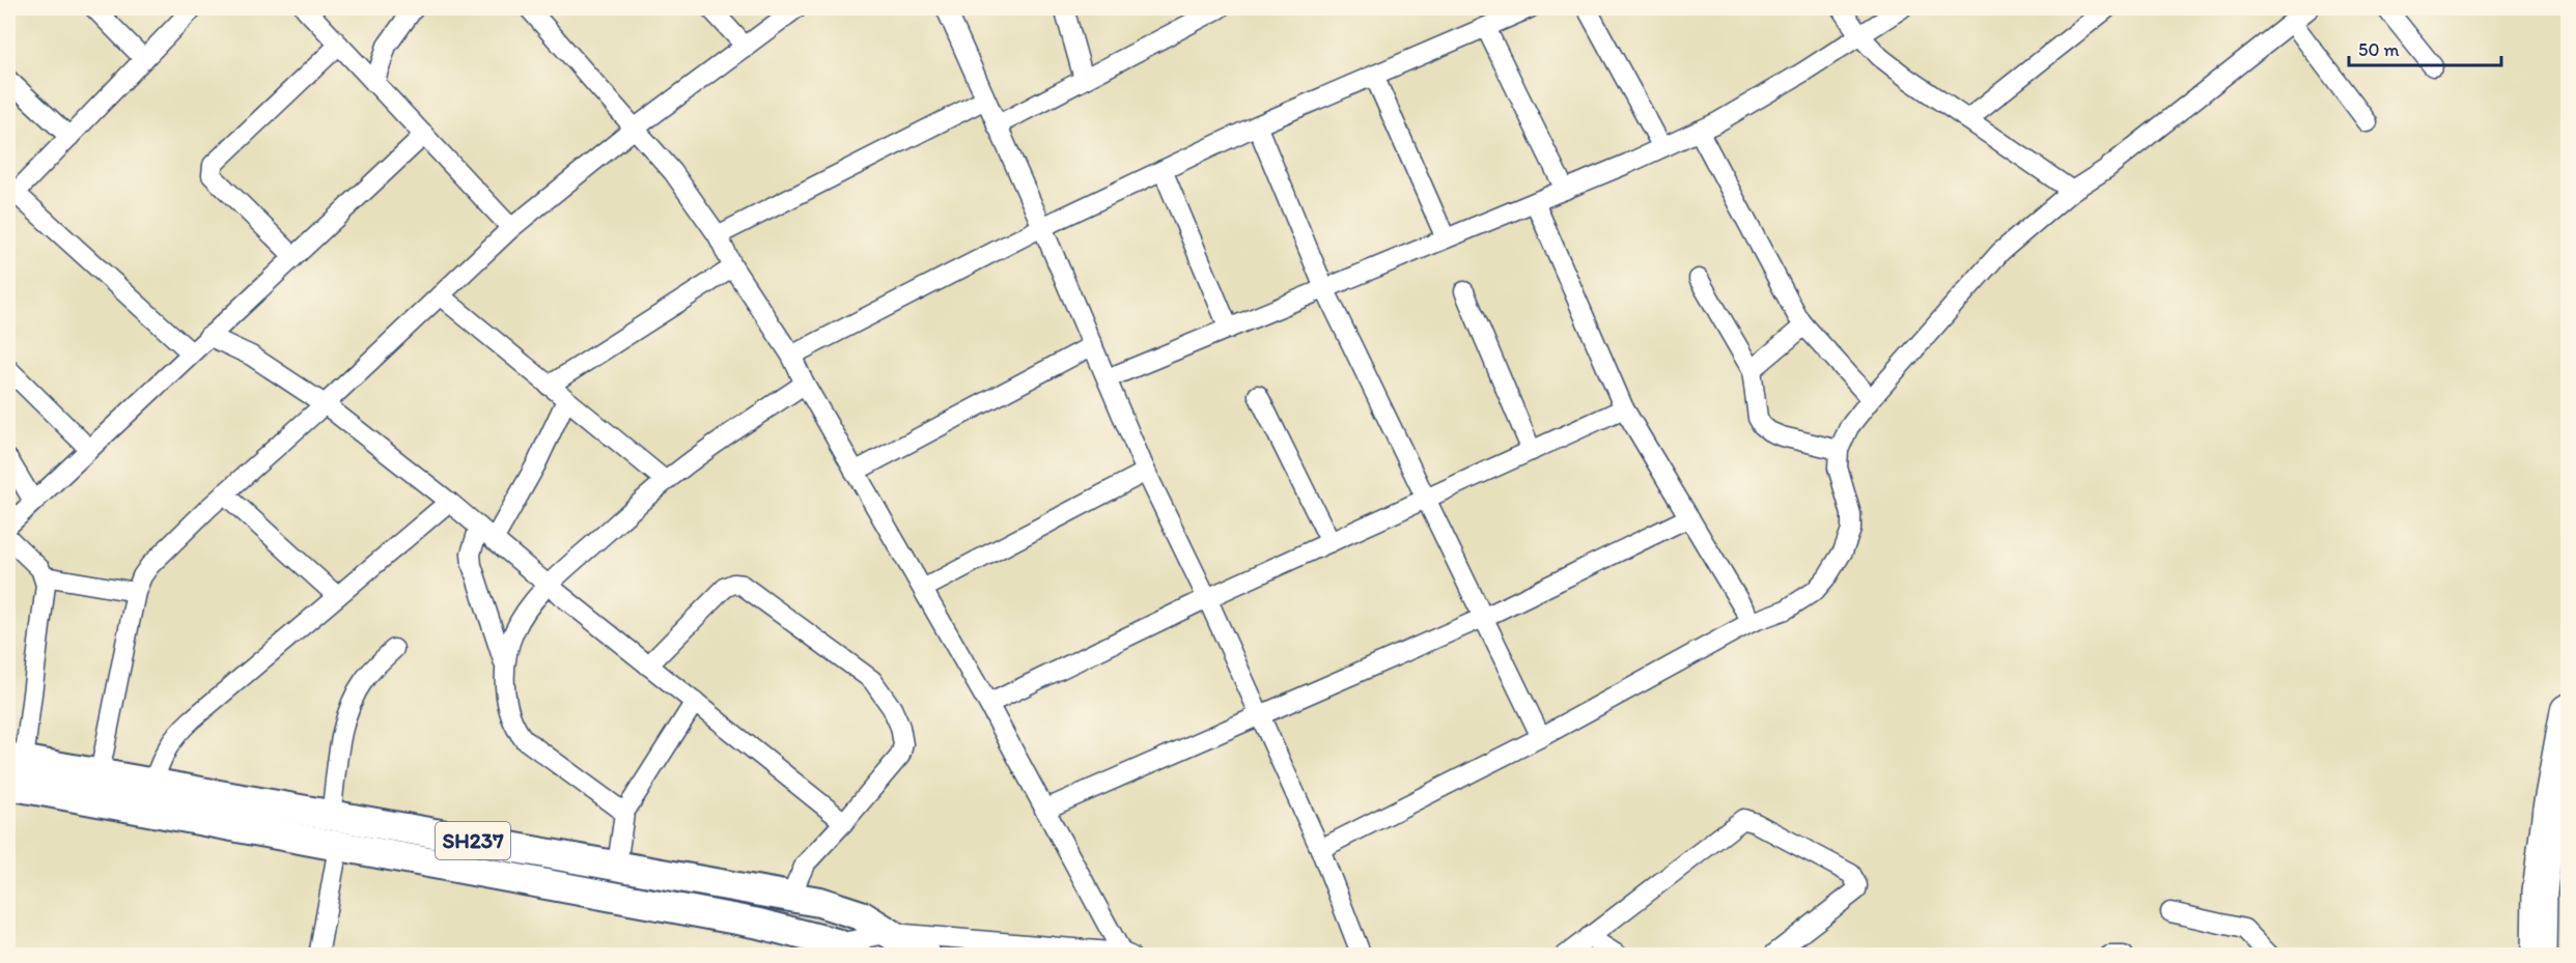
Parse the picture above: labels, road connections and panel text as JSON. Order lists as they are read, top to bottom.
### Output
{
  "streets": {
    "main road": ["SH237"]
  },
  "scale_bar": "50 m"
}
